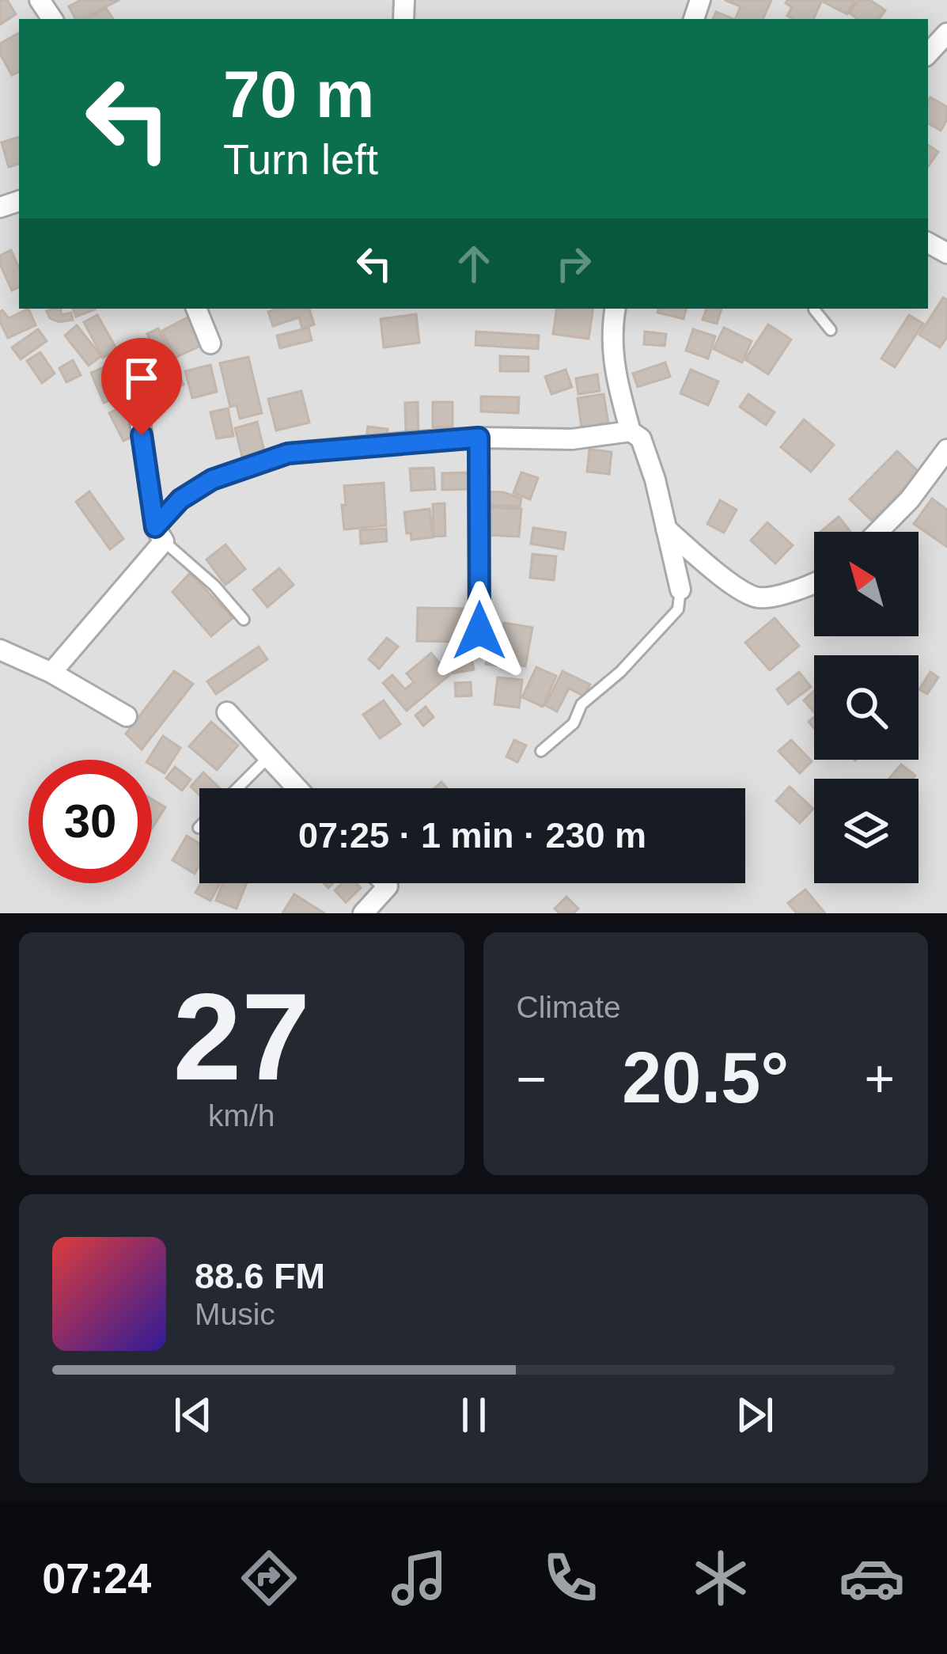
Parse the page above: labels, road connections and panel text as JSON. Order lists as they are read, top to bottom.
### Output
{
  "north": "top left",
  "page": {
    "turn": ["70 m", "Turn left"],
    "limit": "30",
    "trip": "07:25 · 1 min · 230 m",
    "tile": [
      ["27", "km/h"],
      "Climate"
    ],
    "heat": ["−", "20.5°", "+"],
    "song": ["88.6 FM", "Music"],
    "tabs": "07:24"
  }
}
